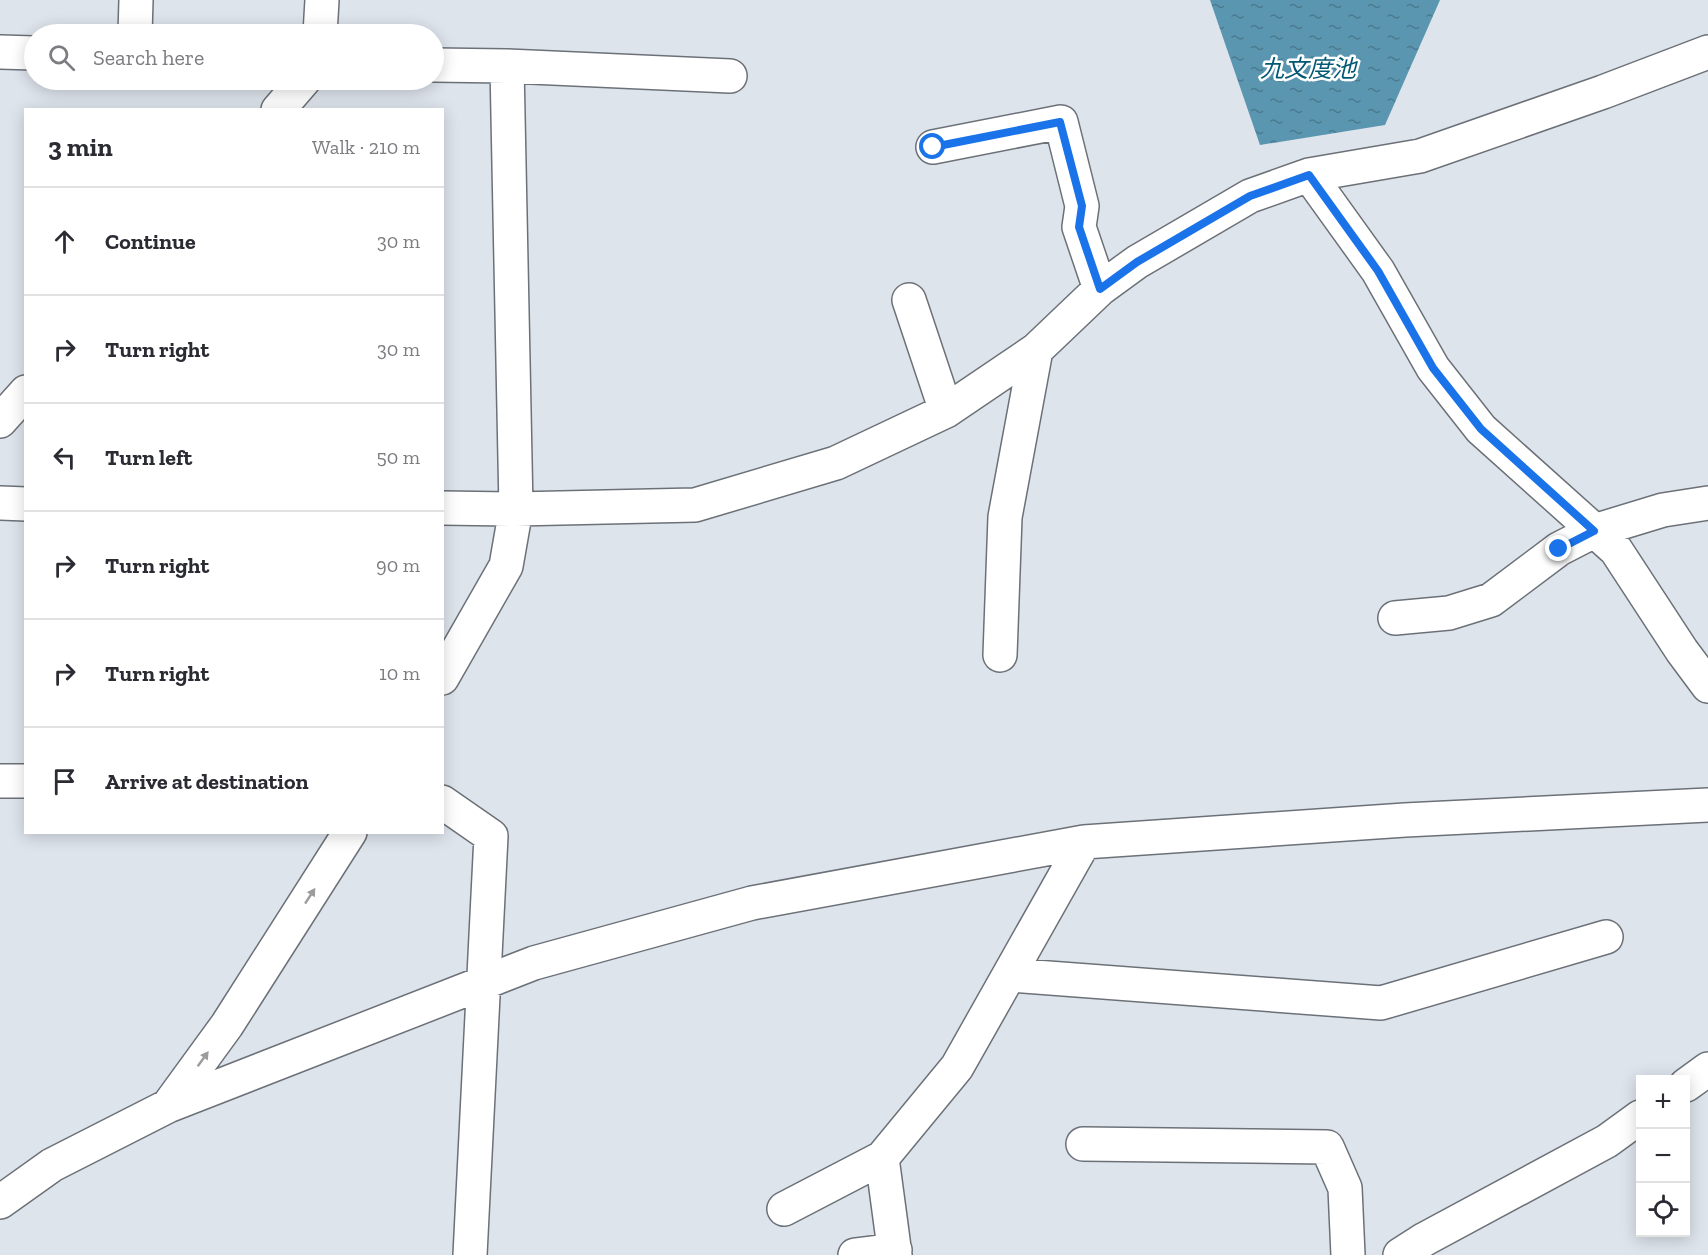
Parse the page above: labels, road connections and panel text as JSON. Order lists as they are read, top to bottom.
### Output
{
  "water": ["九文度池"],
  "page": {
    "search": "Search here",
    "heading": ["3 min", "Walk · 210 m"],
    "list": [
      ["Continue", "30 m"],
      ["Turn right", "30 m"],
      ["Turn left", "50 m"],
      ["Turn right", "90 m"],
      ["Turn right", "10 m"],
      "Arrive at destination"
    ],
    "map_buttons": ["+", "−"]
  }
}
